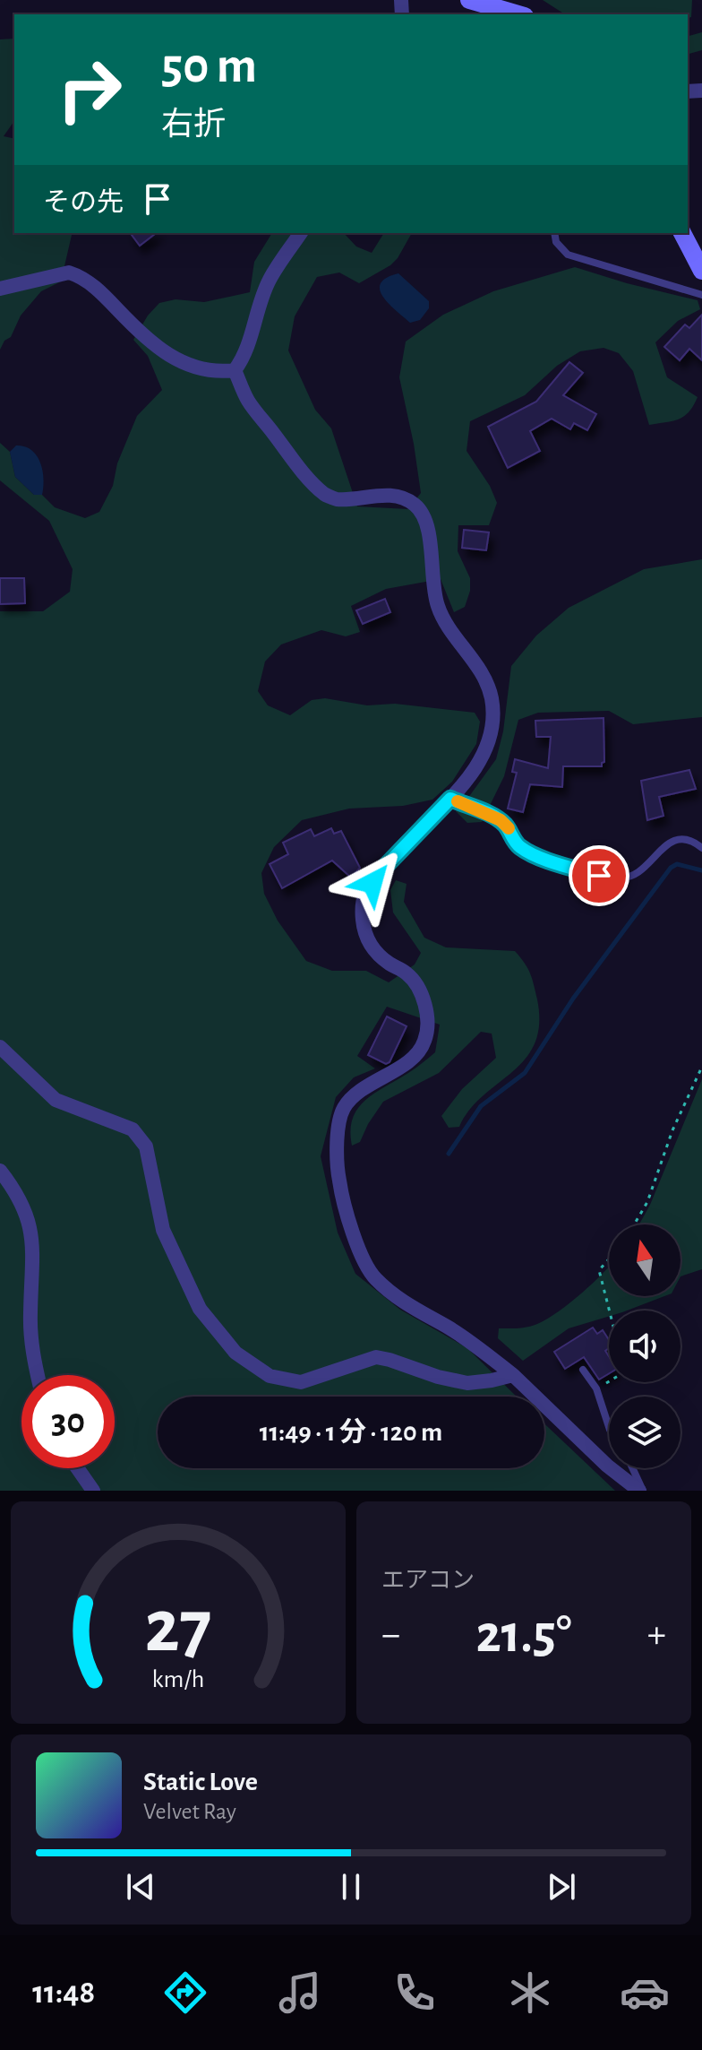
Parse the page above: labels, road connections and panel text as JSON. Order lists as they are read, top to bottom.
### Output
{
  "north": "top",
  "page": {
    "turn": ["50 m", "右折"],
    "then": "その先",
    "limit": "30",
    "trip": "11:49 · 1 分 · 120 m",
    "tile": "エアコン",
    "heat": ["−", "21.5°", "+"],
    "song": ["Static Love", "Velvet Ray"],
    "tabs": "11:48",
    "gauge": ["27", "km/h"]
  }
}
